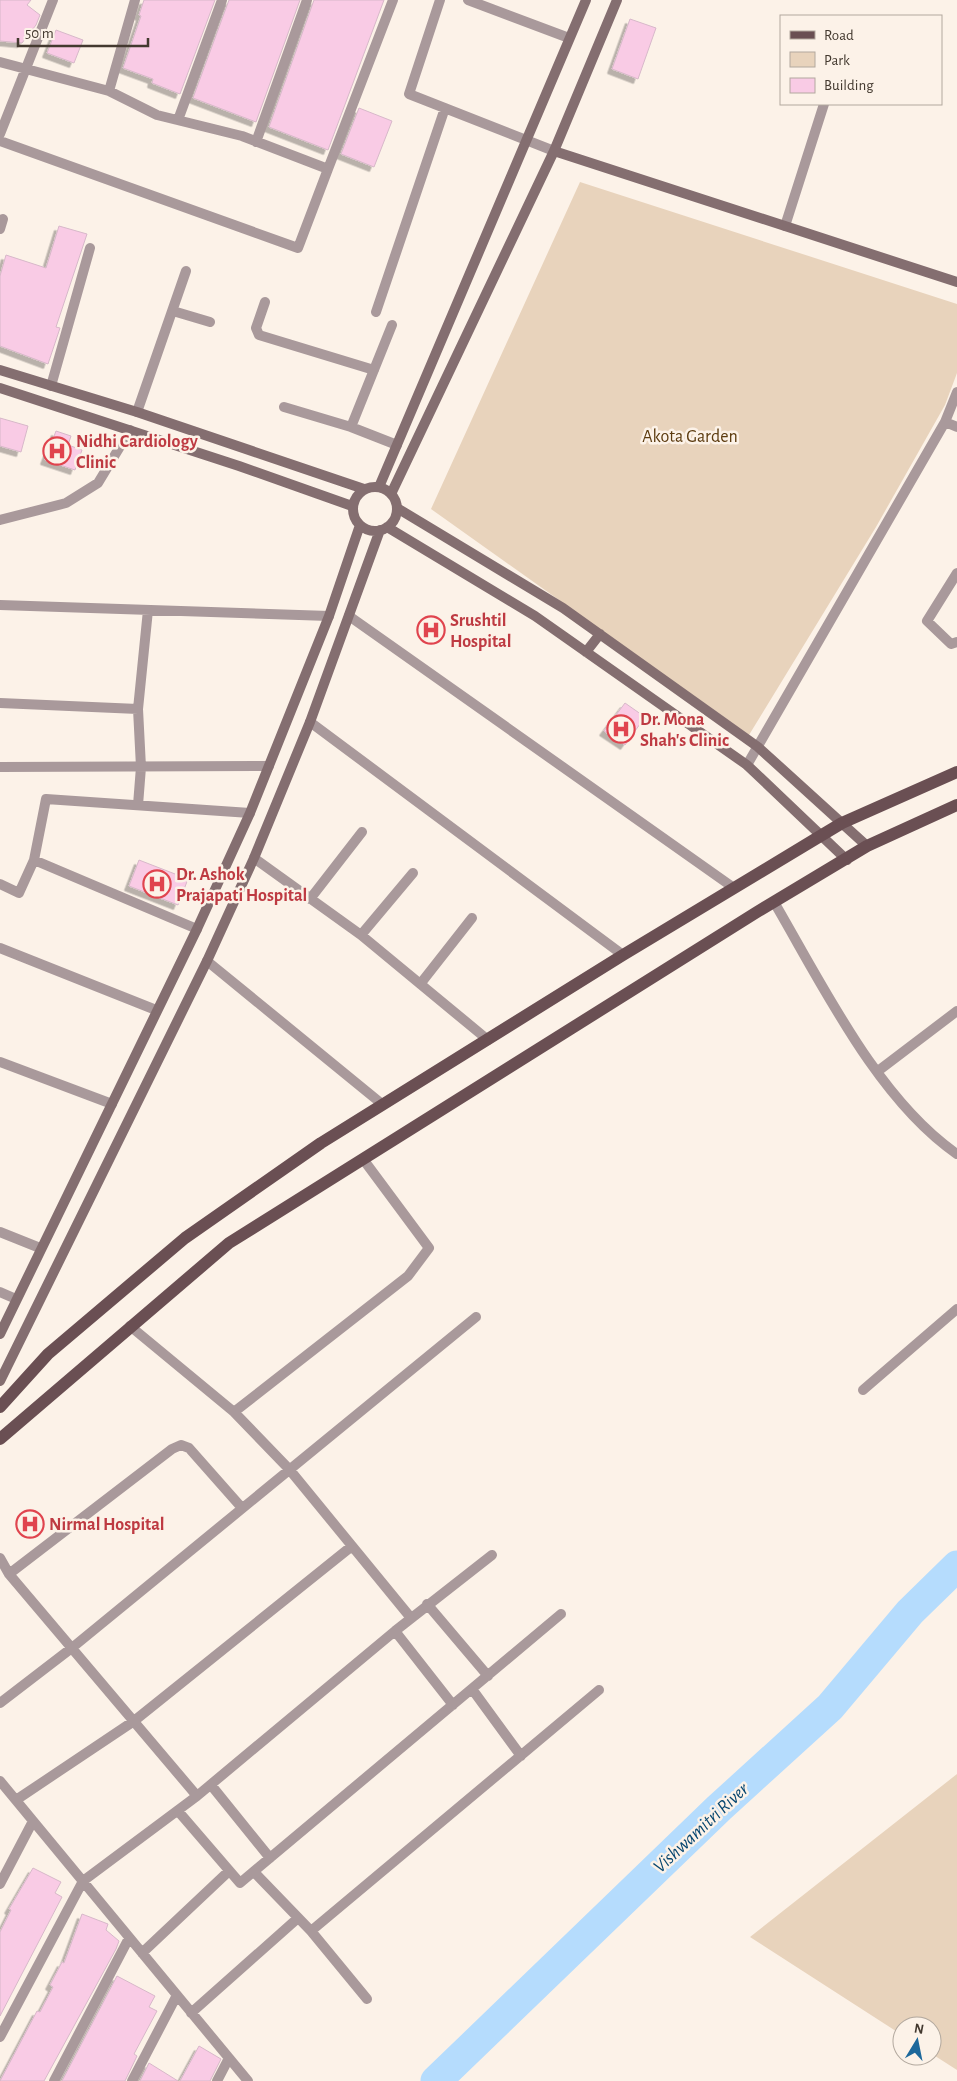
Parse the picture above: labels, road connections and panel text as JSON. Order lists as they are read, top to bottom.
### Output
{
  "water": ["Vishwamitri River"],
  "parks": ["Akota Garden"],
  "places": {
    "hospital": [
      "Nidhi Cardiology Clinic",
      "Srushtil Hospital",
      "Dr. Mona Shah's Clinic",
      "Dr. Ashok Prajapati Hospital",
      "Nirmal Hospital"
    ]
  },
  "legend": ["Road", "Park", "Building"],
  "scale_bar": "50 m",
  "north": "top"
}
